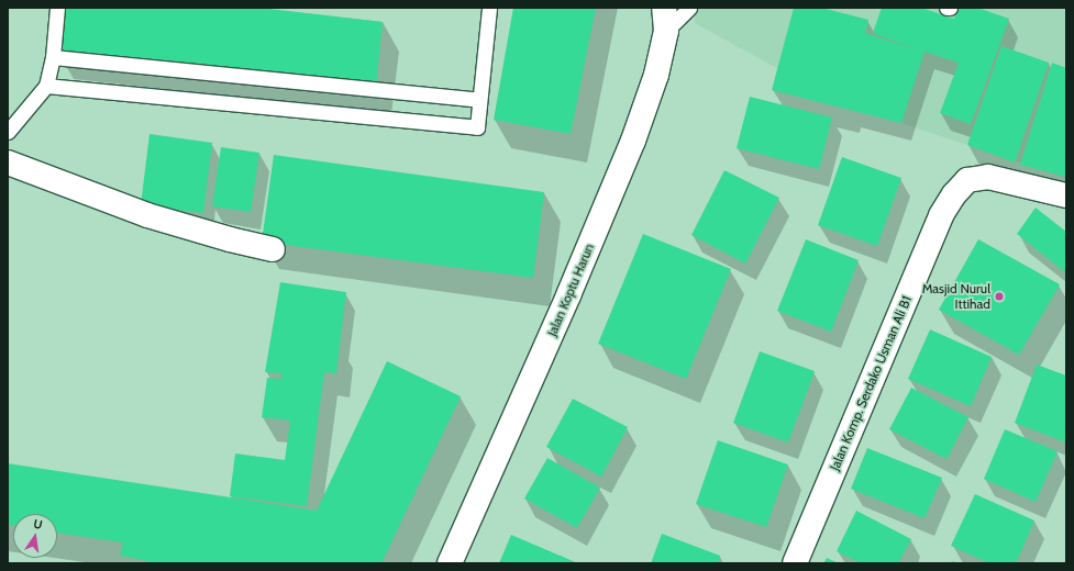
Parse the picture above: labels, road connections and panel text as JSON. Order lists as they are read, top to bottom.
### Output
{
  "streets": {
    "street": ["Jalan Koptu Harun", "Jalan Komp. Serdako Usman Ali B1"]
  },
  "places": ["Masjid Nurul Ittihad"],
  "north": "top"
}
